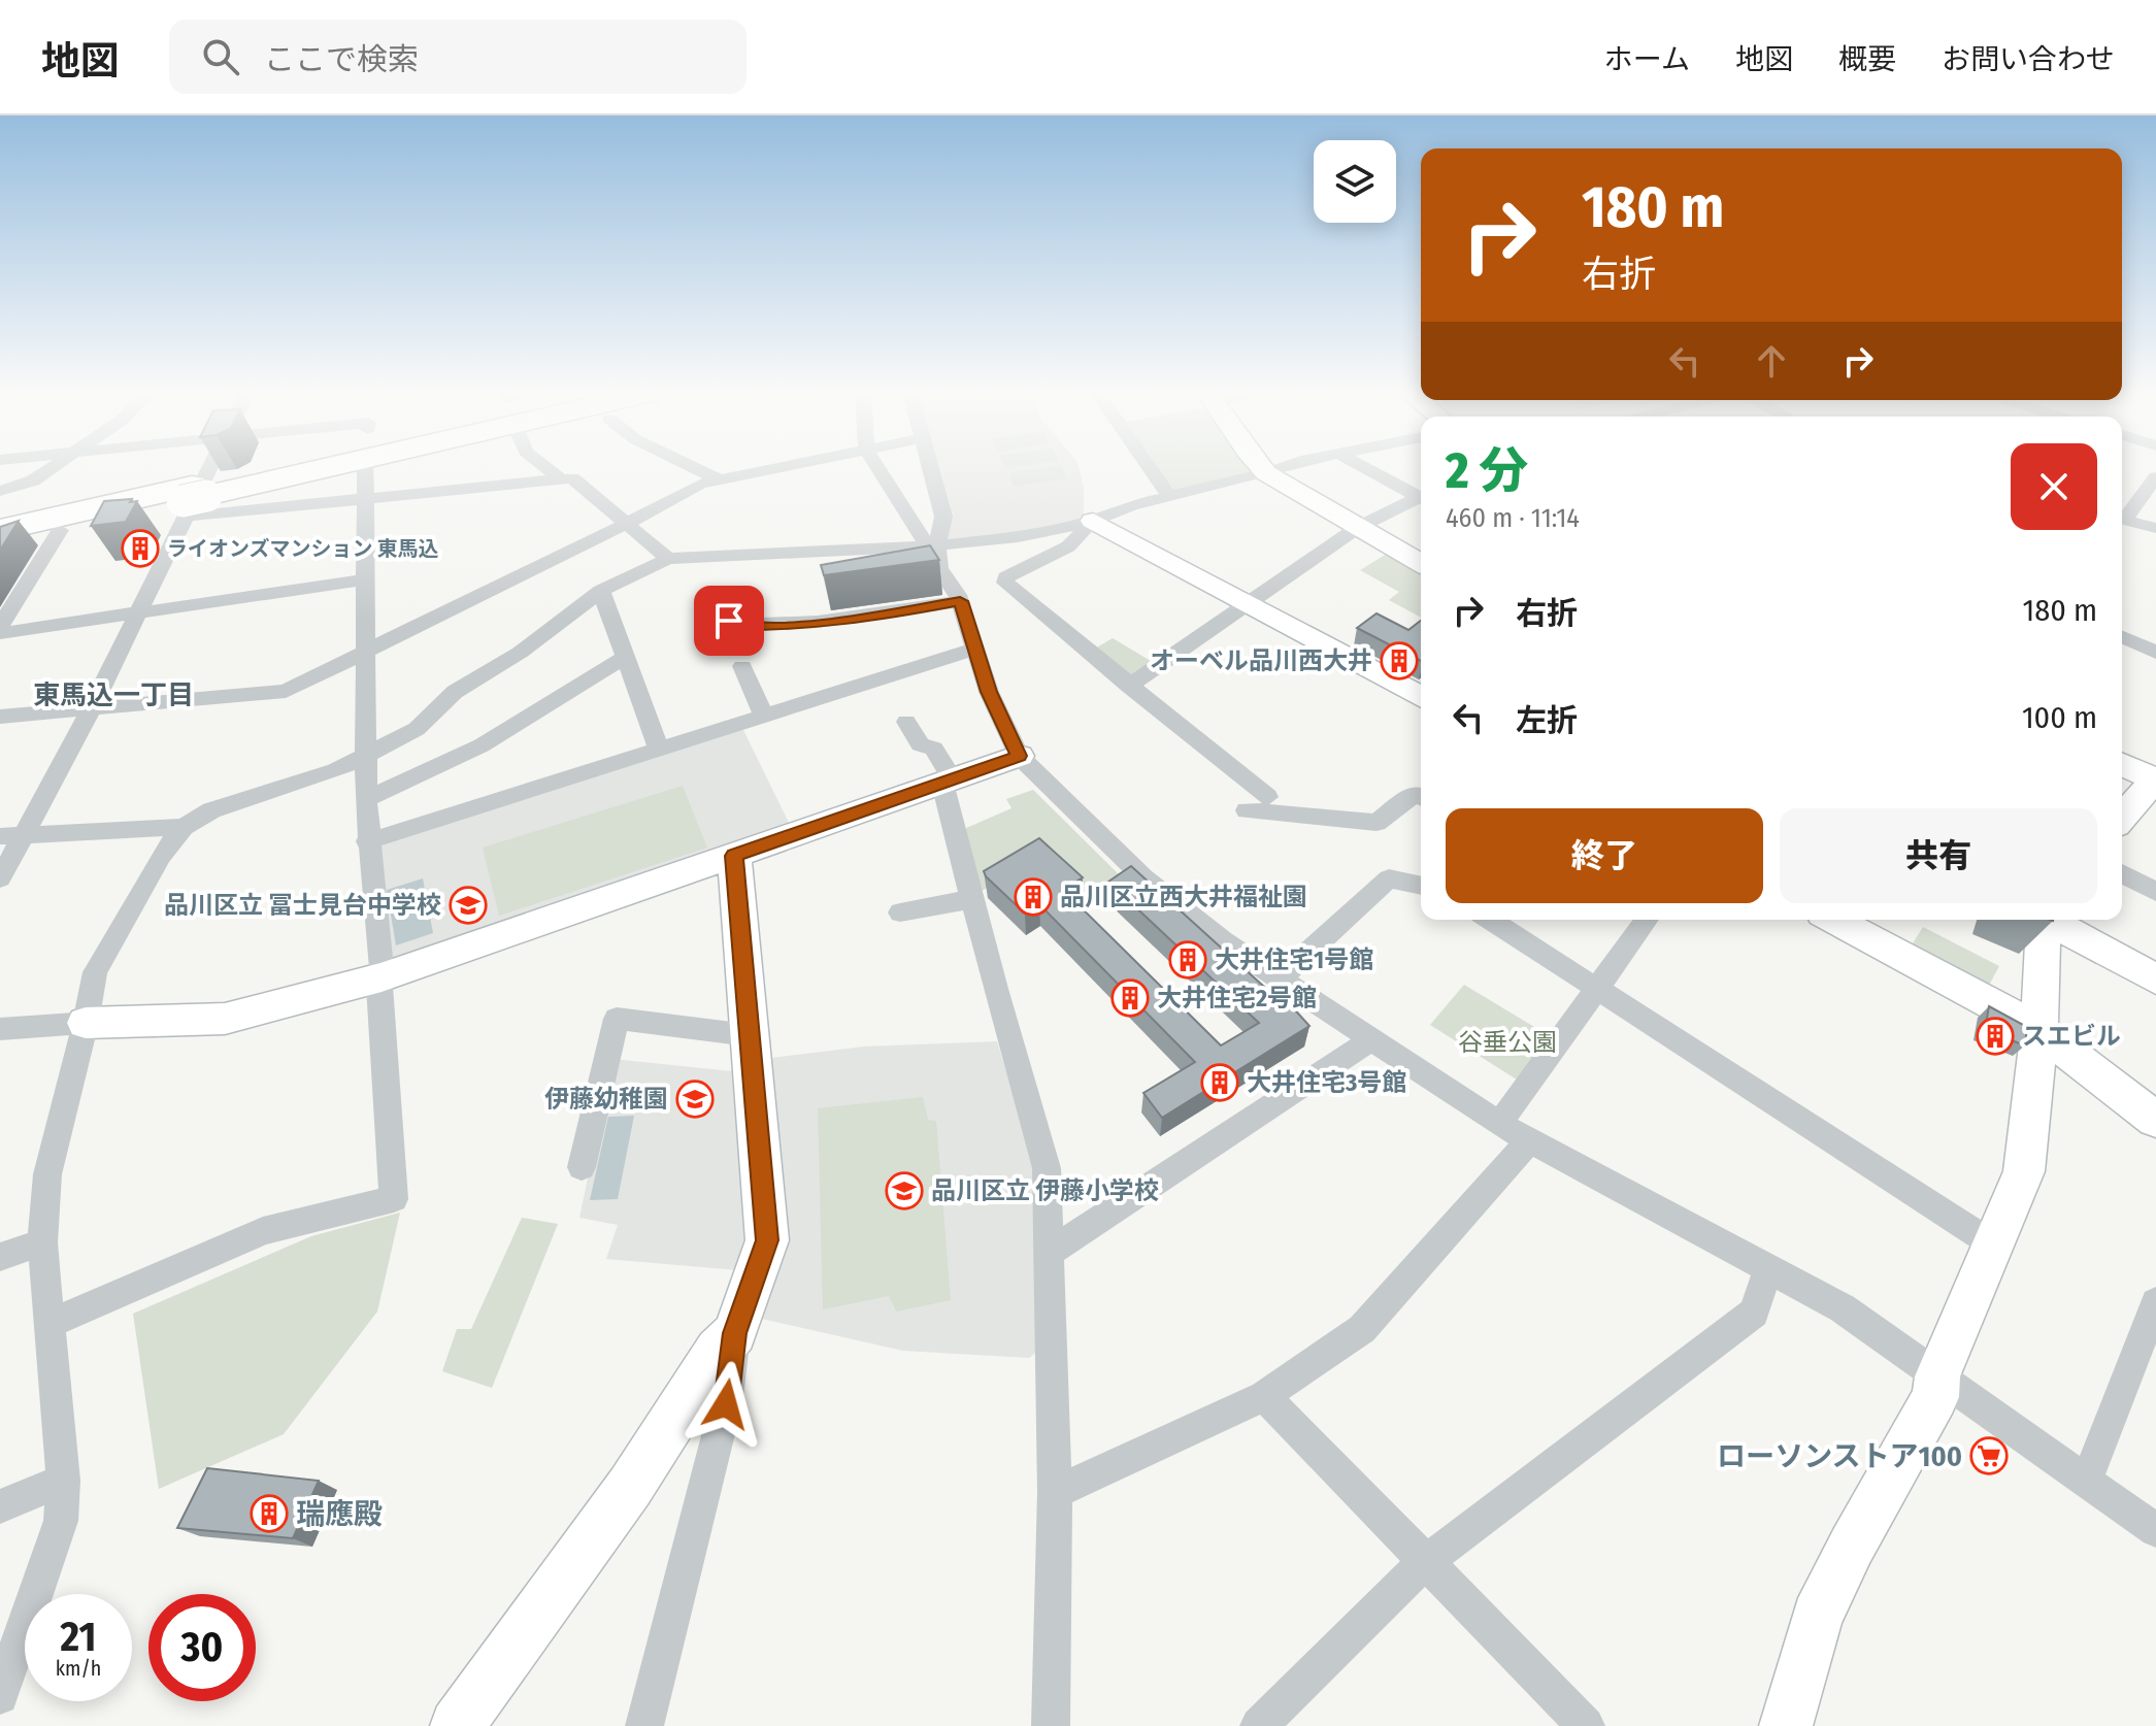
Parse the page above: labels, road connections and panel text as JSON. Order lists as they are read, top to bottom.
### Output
{
  "districts": ["東馬込一丁目"],
  "parks": ["谷垂公園"],
  "places": {
    "building": [
      "ライオンズマンション 東馬込",
      "オーベル品川西大井",
      "品川区立西大井福祉園",
      "大井住宅1号館",
      "大井住宅2号館",
      "スエビル",
      "大井住宅3号館",
      "瑞應殿"
    ],
    "school or university": ["品川区立 冨士見台中学校", "伊藤幼稚園", "品川区立 伊藤小学校"],
    "supermarket": ["ローソンストア100"]
  },
  "page": {
    "header": "地図",
    "search": "ここで検索",
    "nav": [
      "ホーム",
      "地図",
      "概要",
      "お問い合わせ"
    ],
    "turn": ["180 m", "右折"],
    "heading": ["2 分", "460 m · 11:14"],
    "list": [
      {
        "name": "右折",
        "value": "180 m"
      },
      {
        "name": "左折",
        "value": "100 m"
      }
    ],
    "buttons": ["終了", "共有"],
    "speed": "21 km/h",
    "limit": "30"
  }
}
